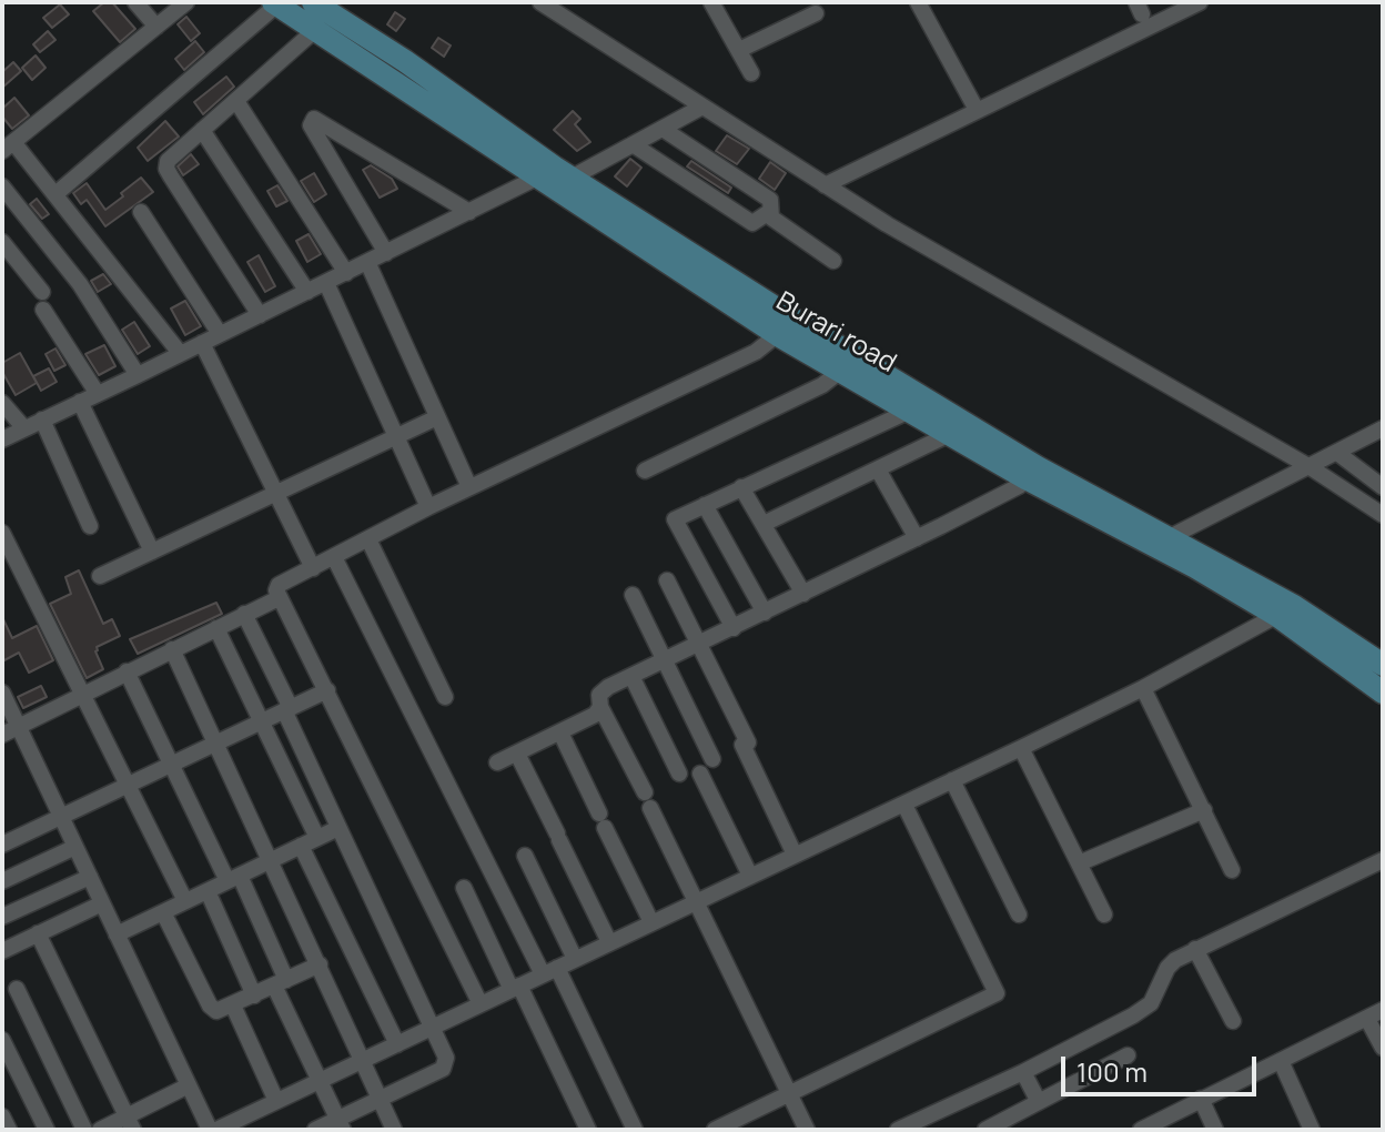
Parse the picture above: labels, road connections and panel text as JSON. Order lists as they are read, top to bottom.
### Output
{
  "streets": {
    "main road": ["Burari road"]
  },
  "scale_bar": "100 m"
}
